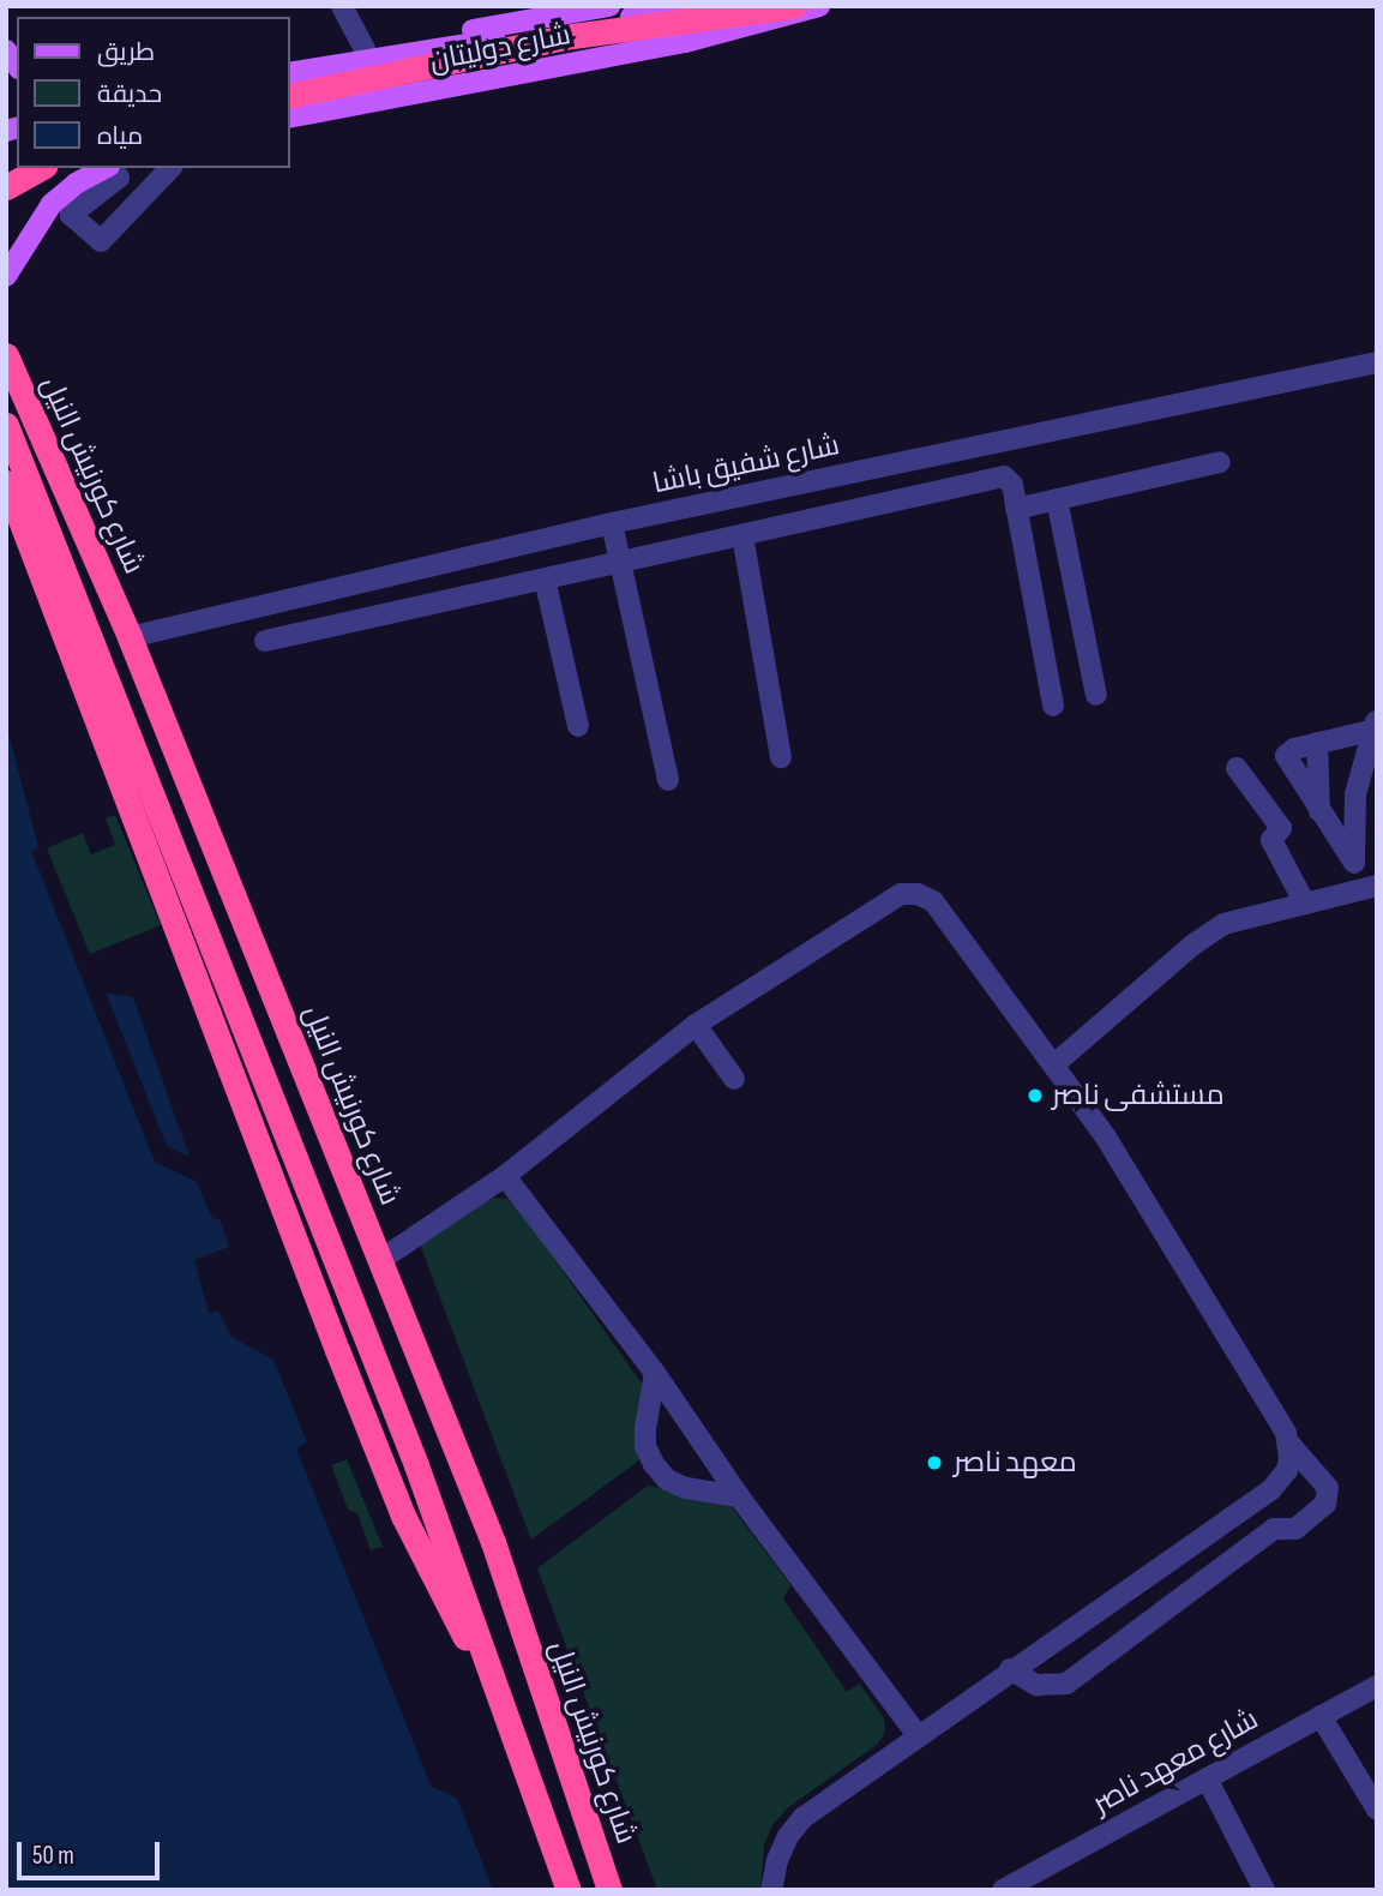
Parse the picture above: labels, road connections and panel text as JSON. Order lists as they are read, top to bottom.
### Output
{
  "streets": {
    "highway": ["شارع كورنيش النيل"],
    "main road": ["شارع دوليتان"],
    "street": ["شارع شفيق باشا", "شارع معهد ناصر"]
  },
  "crossings": [
    ["شارع شفيق باشا", "شارع كورنيش النيل"]
  ],
  "places": ["مستشفى ناصر", "معهد ناصر"],
  "legend": ["طريق", "حديقة", "مياه"],
  "scale_bar": "50 m"
}
